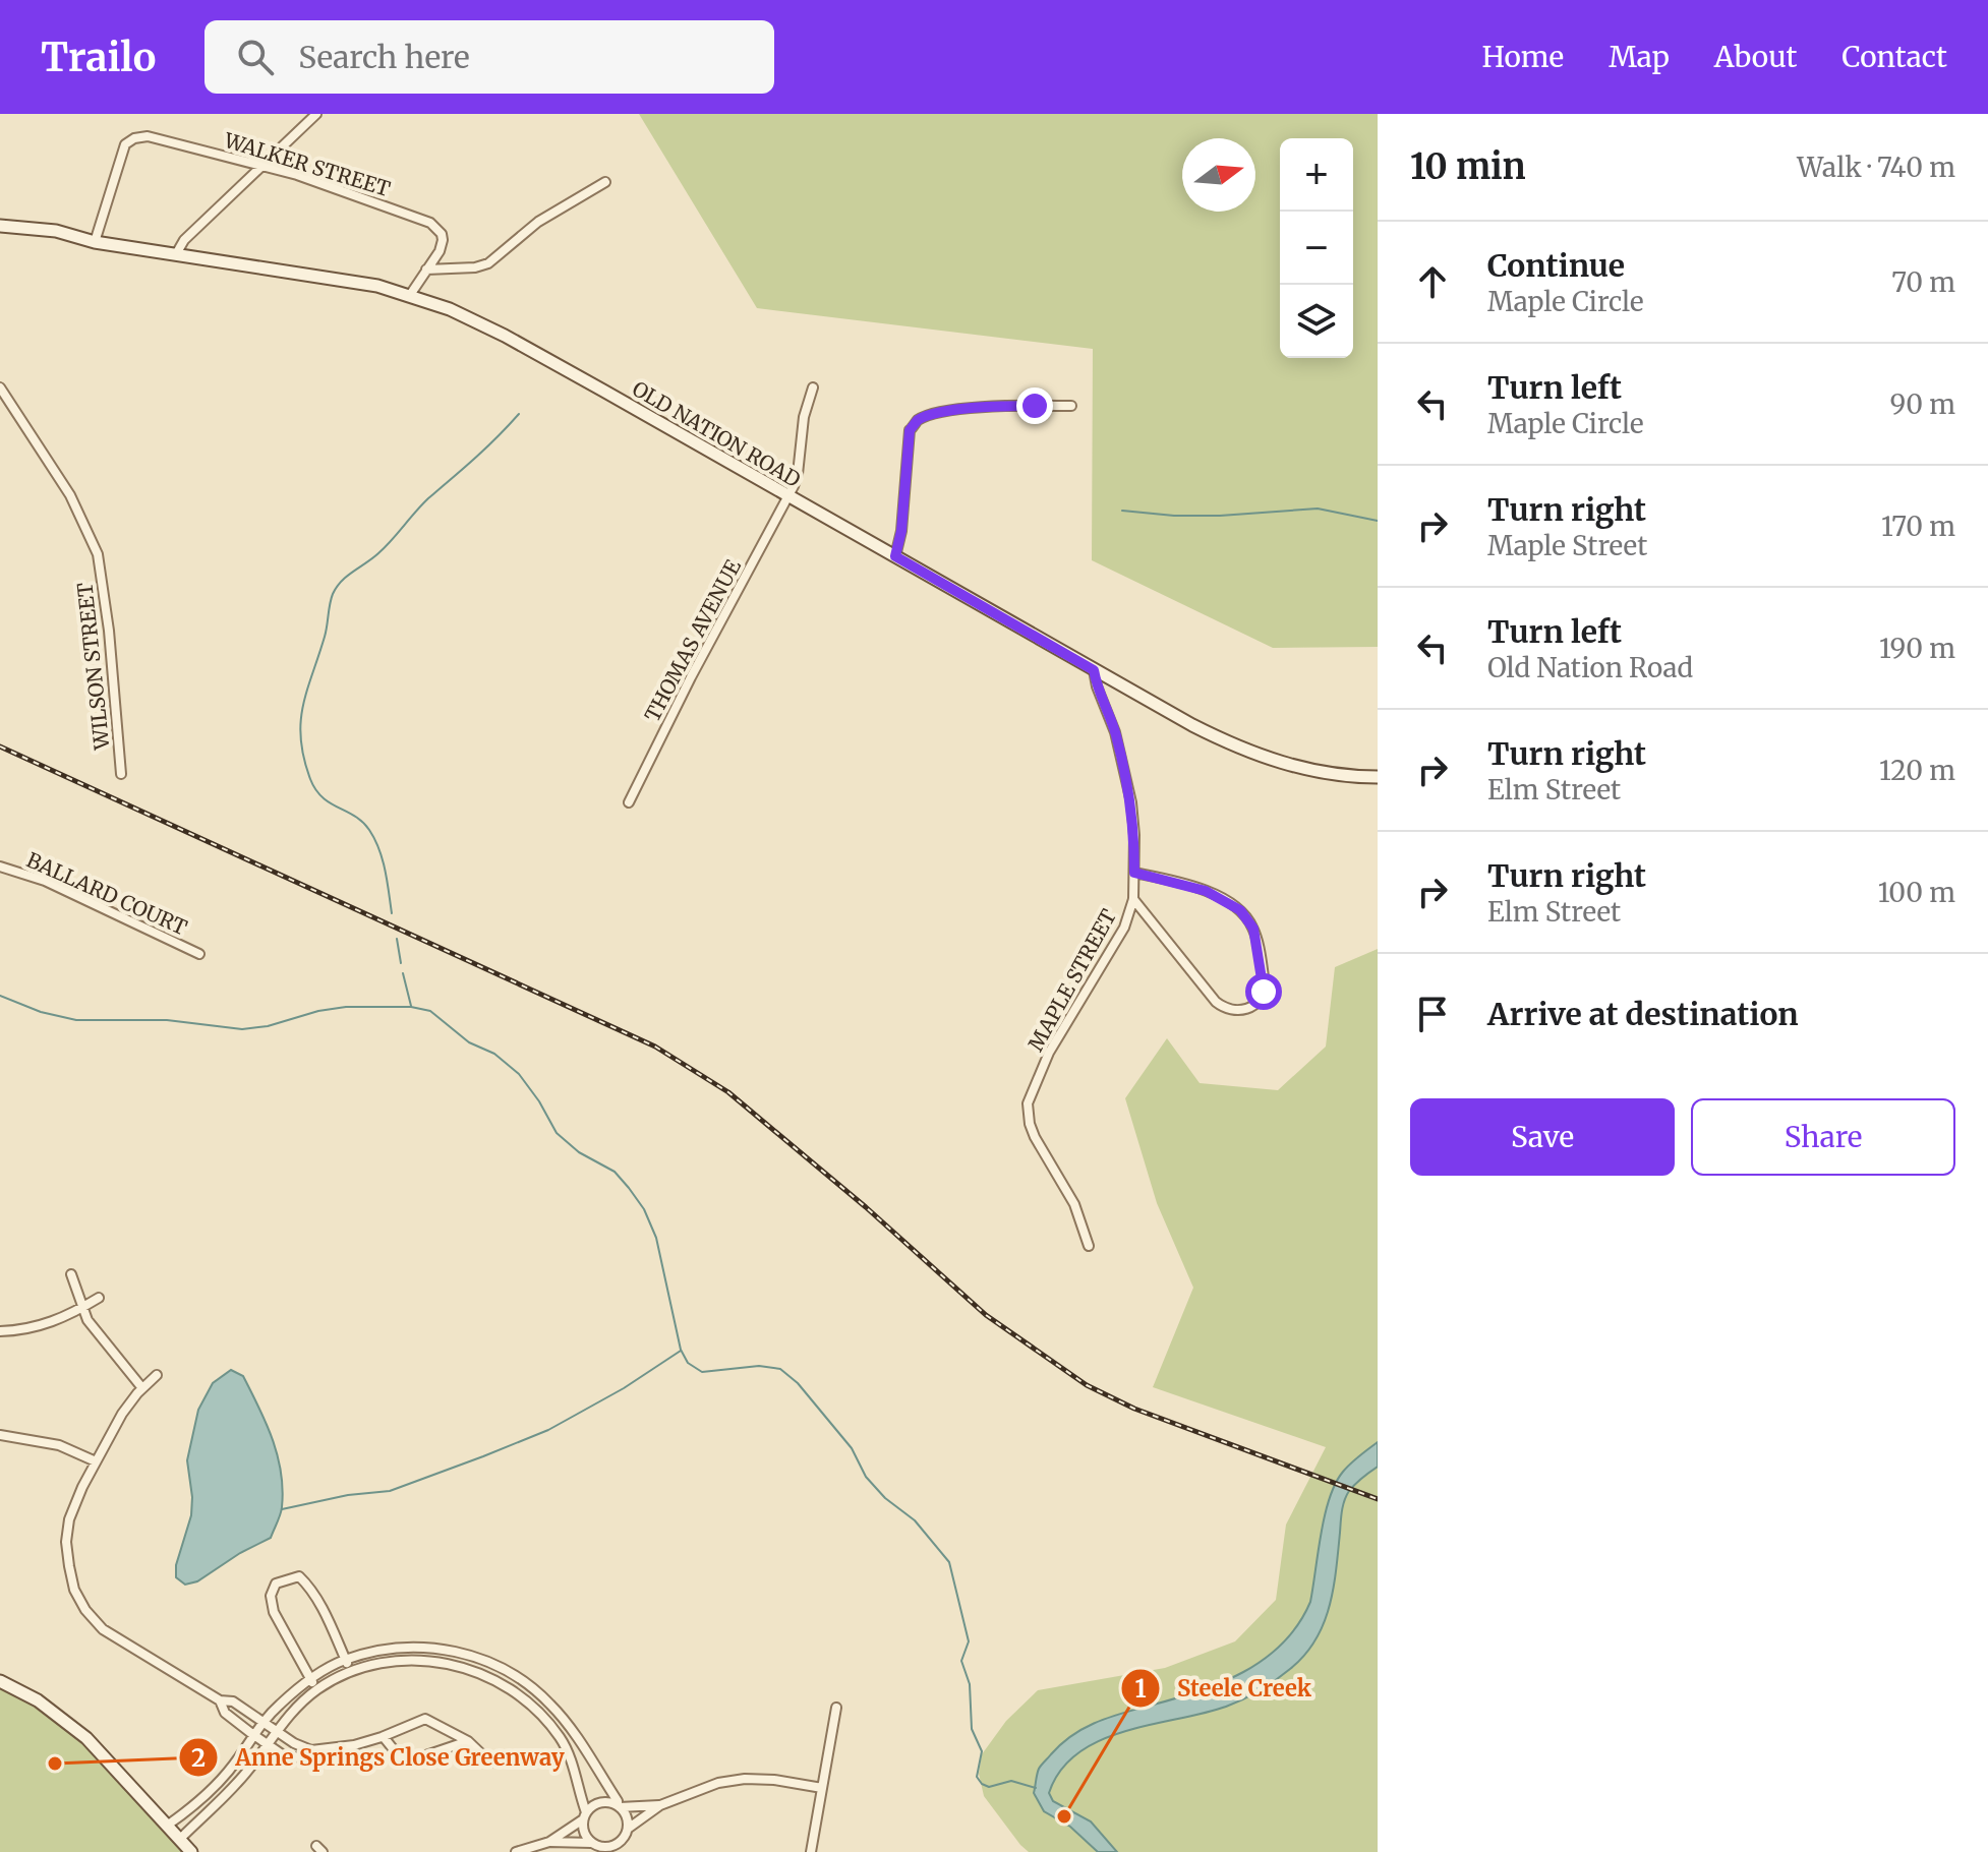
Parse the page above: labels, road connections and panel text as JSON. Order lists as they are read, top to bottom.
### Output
{
  "streets": {
    "main road": ["OLD NATION ROAD"],
    "street": [
      "WALKER STREET",
      "THOMAS AVENUE",
      "WILSON STREET",
      "BALLARD COURT",
      "MAPLE STREET"
    ]
  },
  "crossings": [
    ["WALKER STREET", "OLD NATION ROAD"],
    ["OLD NATION ROAD", "THOMAS AVENUE"],
    ["OLD NATION ROAD", "MAPLE STREET"]
  ],
  "places": ["Anne Springs Close Greenway", "Steele Creek"],
  "north": "right",
  "page": {
    "header": "Trailo",
    "search": "Search here",
    "nav": [
      "Home",
      "Map",
      "About",
      "Contact"
    ],
    "heading": ["10 min", "Walk · 740 m"],
    "map_buttons": ["+", "−"],
    "list": [
      ["Continue", "Maple Circle", "70 m"],
      ["Turn left", "Maple Circle", "90 m"],
      ["Turn right", "Maple Street", "170 m"],
      ["Turn left", "Old Nation Road", "190 m"],
      ["Turn right", "Elm Street", "120 m"],
      ["Turn right", "Elm Street", "100 m"],
      "Arrive at destination"
    ],
    "buttons": ["Save", "Share"]
  }
}
